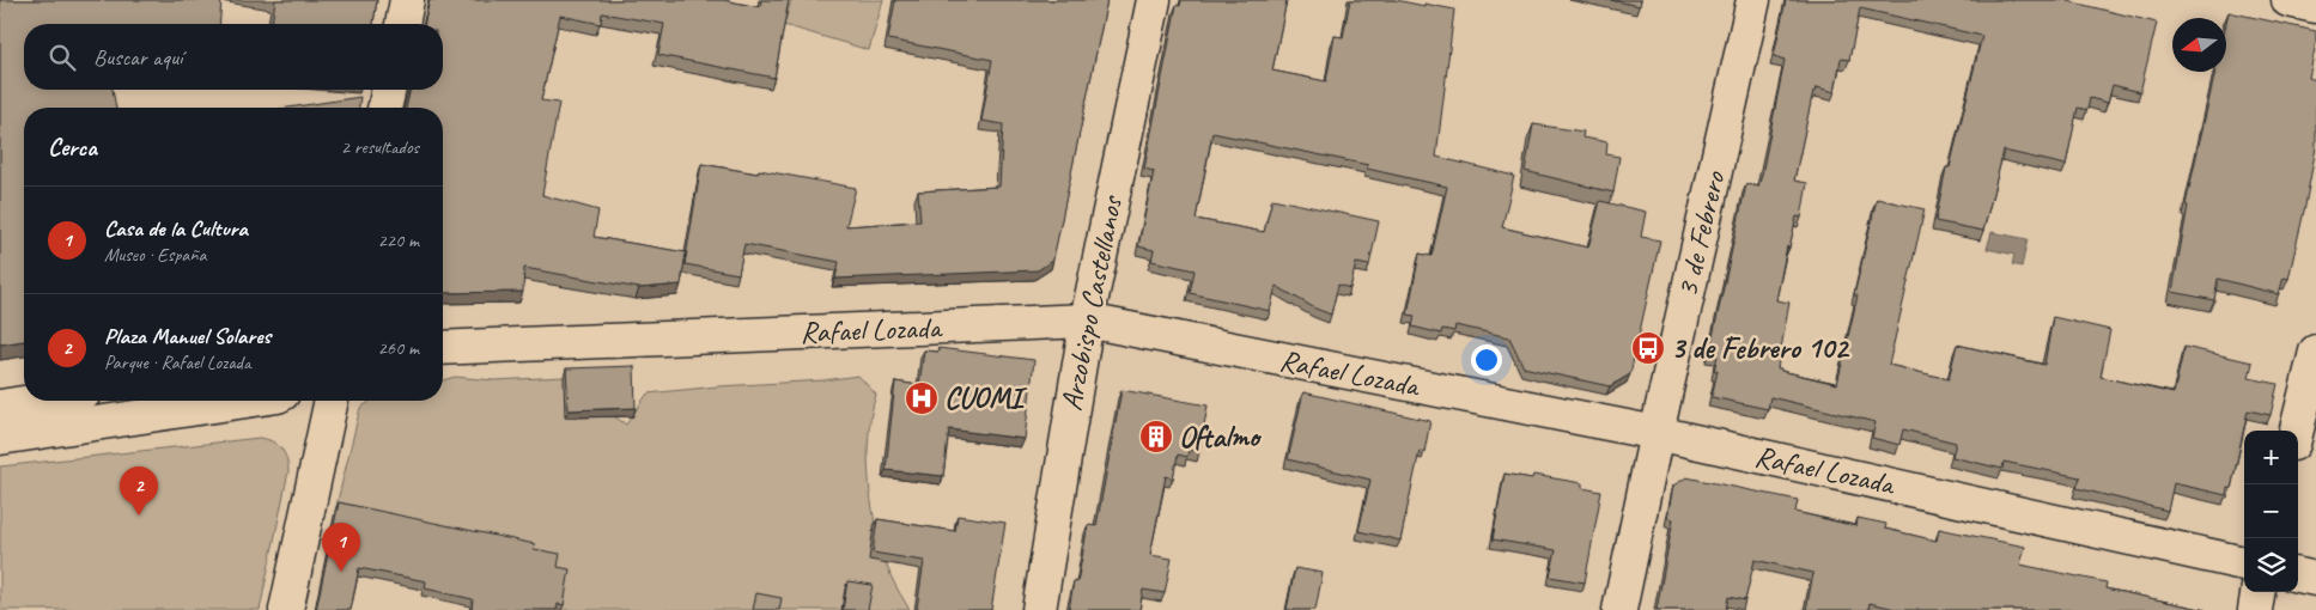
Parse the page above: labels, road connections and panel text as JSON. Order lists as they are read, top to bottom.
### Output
{
  "streets": {
    "street": ["3 de Febrero", "Arzobispo Castellanos", "Rafael Lozada"]
  },
  "crossings": [
    ["3 de Febrero", "Rafael Lozada"],
    ["Arzobispo Castellanos", "Rafael Lozada"]
  ],
  "places": {
    "bus stop": ["3 de Febrero 102"],
    "hospital": ["CUOMI"],
    "building": ["Oftalmo"]
  },
  "north": "left",
  "page": {
    "search": "Buscar aquí",
    "heading": ["Cerca", "2 resultados"],
    "list": [
      {
        "mark": "1",
        "name": "Casa de la Cultura",
        "note": "Museo · España",
        "value": "220 m"
      },
      {
        "mark": "2",
        "name": "Plaza Manuel Solares",
        "note": "Parque · Rafael Lozada",
        "value": "260 m"
      }
    ],
    "map_buttons": ["+", "−"],
    "pins": ["2", "1"]
  }
}
